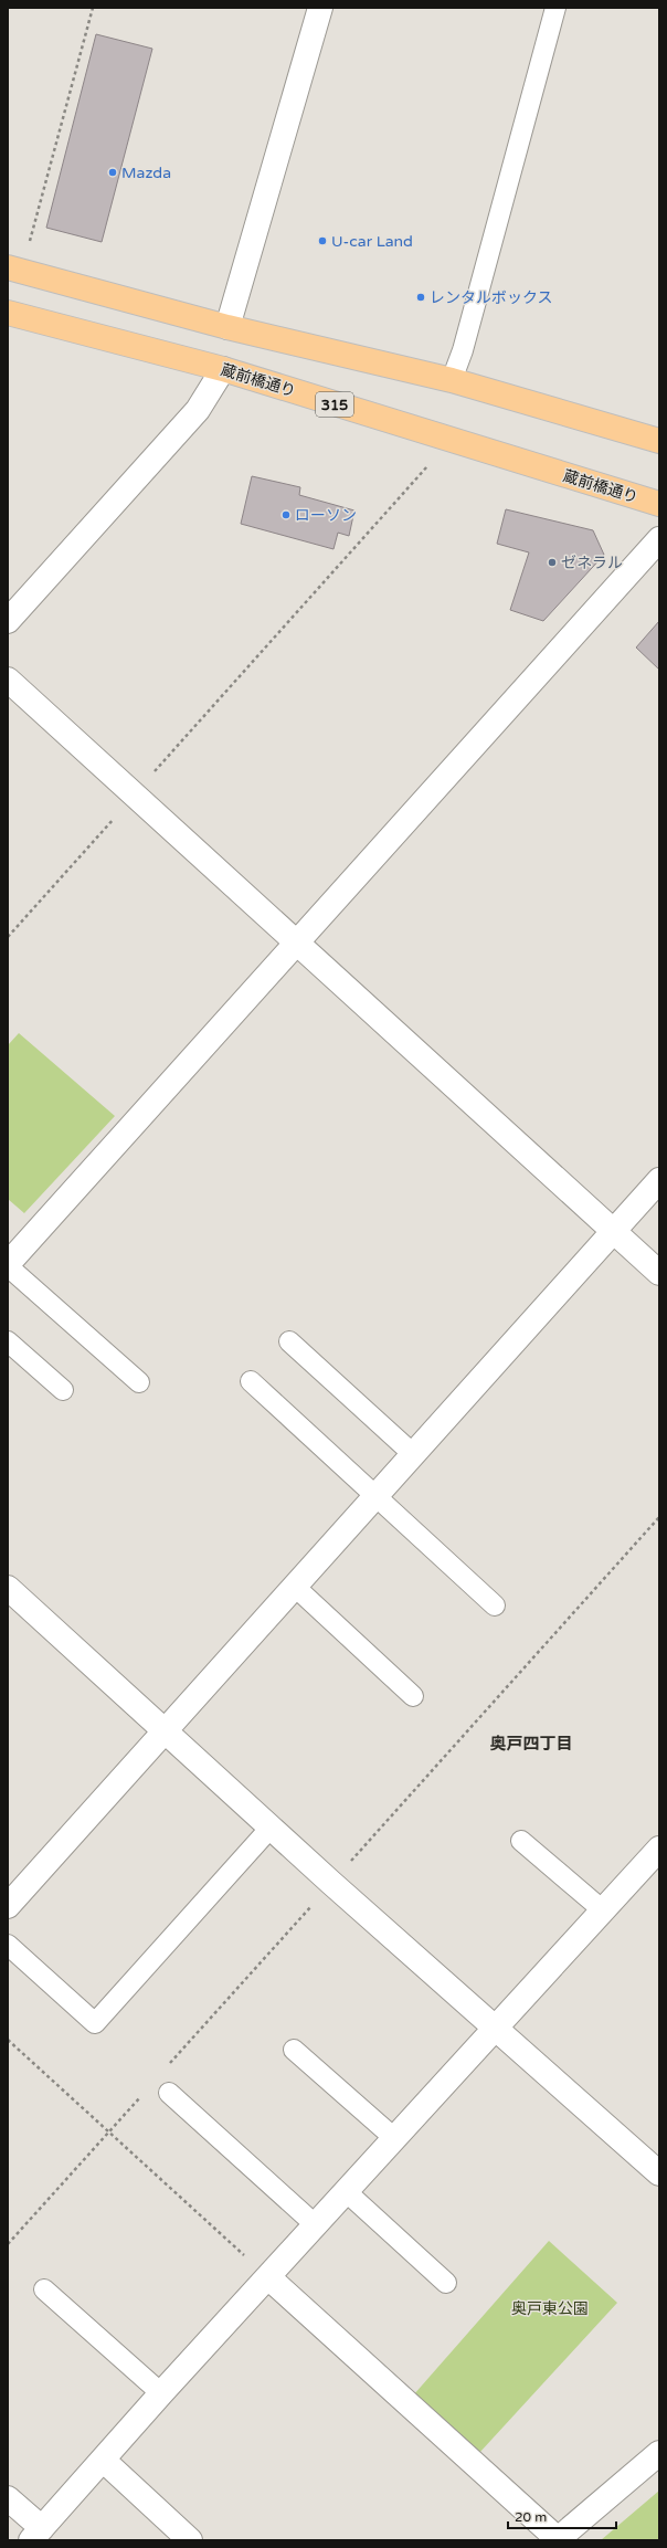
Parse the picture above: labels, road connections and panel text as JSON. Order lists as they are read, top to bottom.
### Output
{
  "streets": {
    "main road": ["蔵前橋通り", "315"]
  },
  "districts": ["奥戸四丁目"],
  "parks": ["奥戸東公園"],
  "places": [
    "Mazda",
    "U-car Land",
    "レンタルボックス",
    "ローソン",
    "ゼネラル"
  ],
  "scale_bar": "20 m"
}
